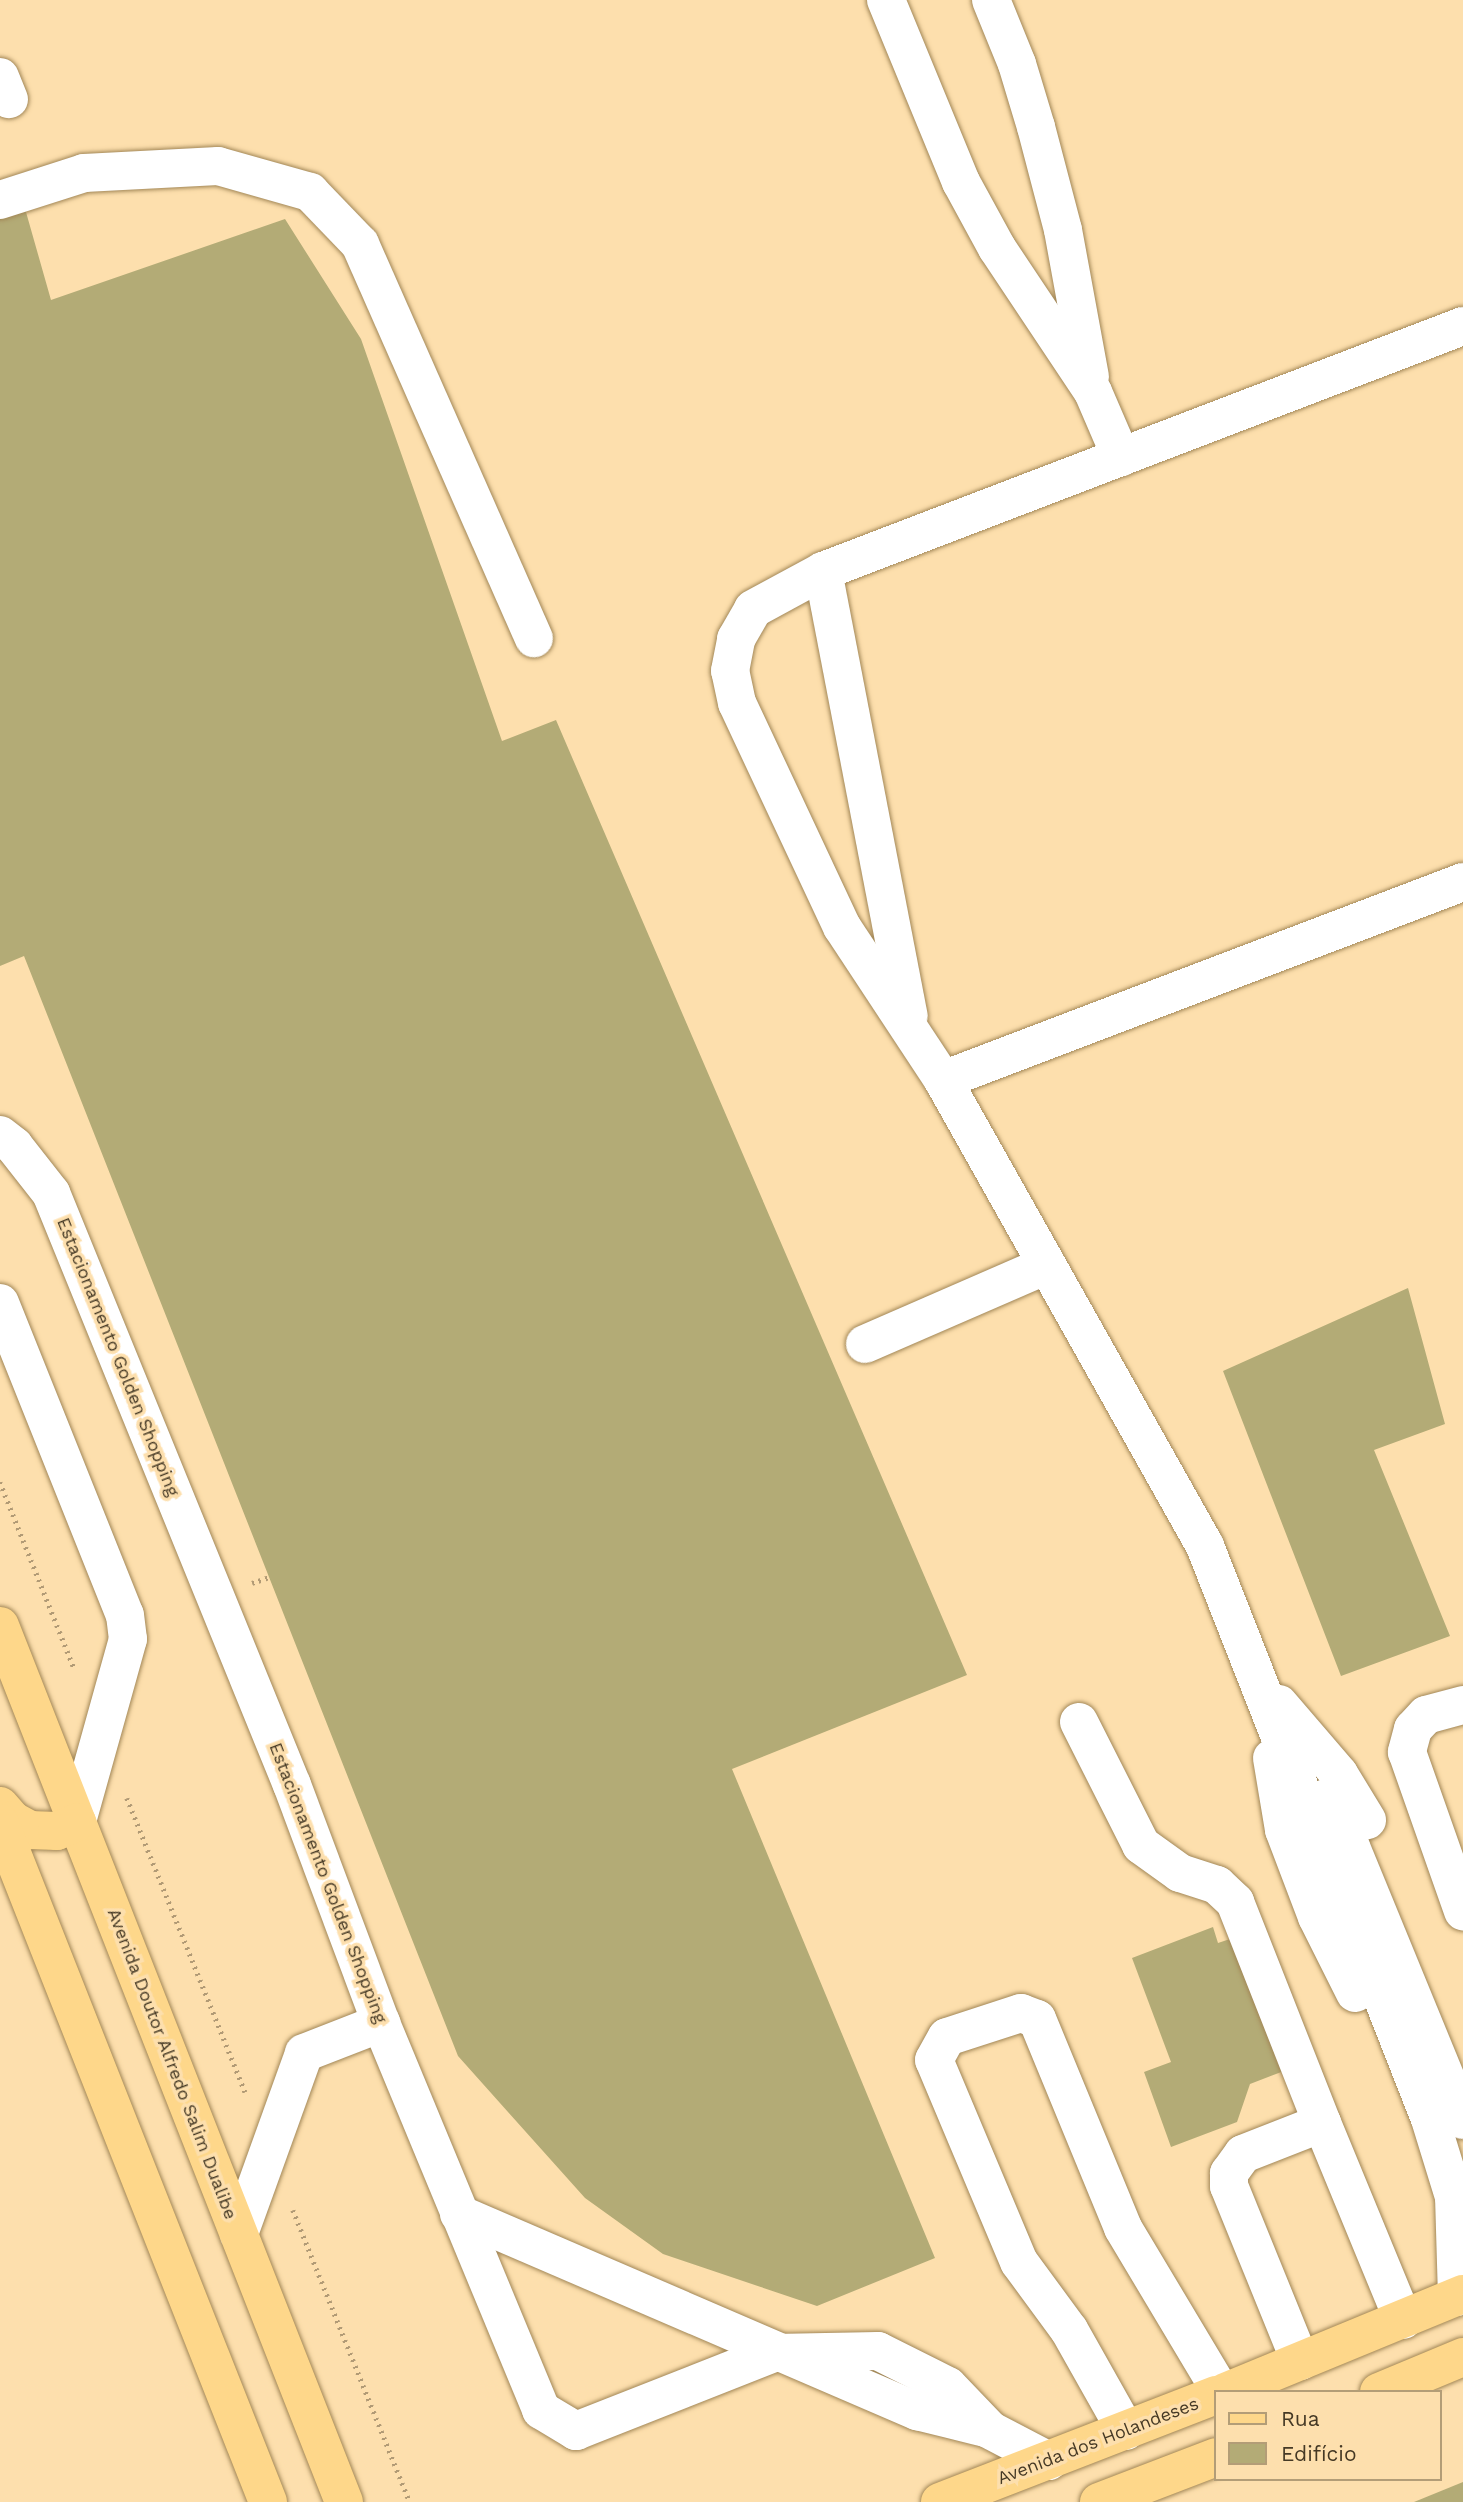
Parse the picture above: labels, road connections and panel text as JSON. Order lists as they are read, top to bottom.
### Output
{
  "streets": {
    "main road": ["Avenida Doutor Alfredo Salim Dualibe", "Avenida dos Holandeses"],
    "street": ["Estacionamento Golden Shopping"]
  },
  "crossings": [
    ["Estacionamento Golden Shopping", "Avenida dos Holandeses"]
  ],
  "legend": ["Rua", "Edifício"]
}
